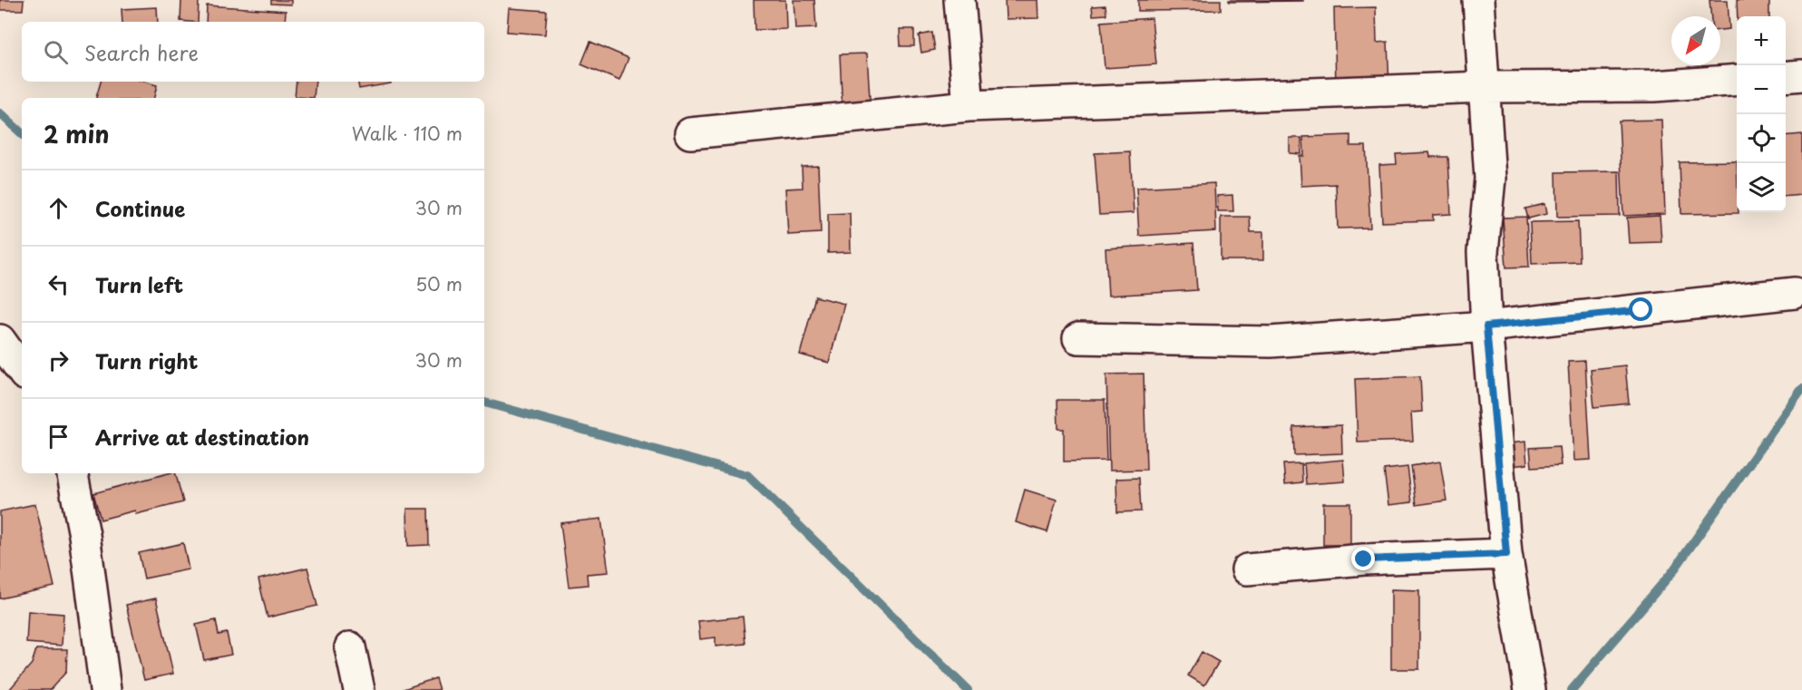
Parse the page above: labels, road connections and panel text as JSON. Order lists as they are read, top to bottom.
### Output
{
  "north": "bottom left",
  "page": {
    "map_buttons": ["+", "−"],
    "search": "Search here",
    "heading": ["2 min", "Walk · 110 m"],
    "list": [
      ["Continue", "30 m"],
      ["Turn left", "50 m"],
      ["Turn right", "30 m"],
      "Arrive at destination"
    ]
  }
}
